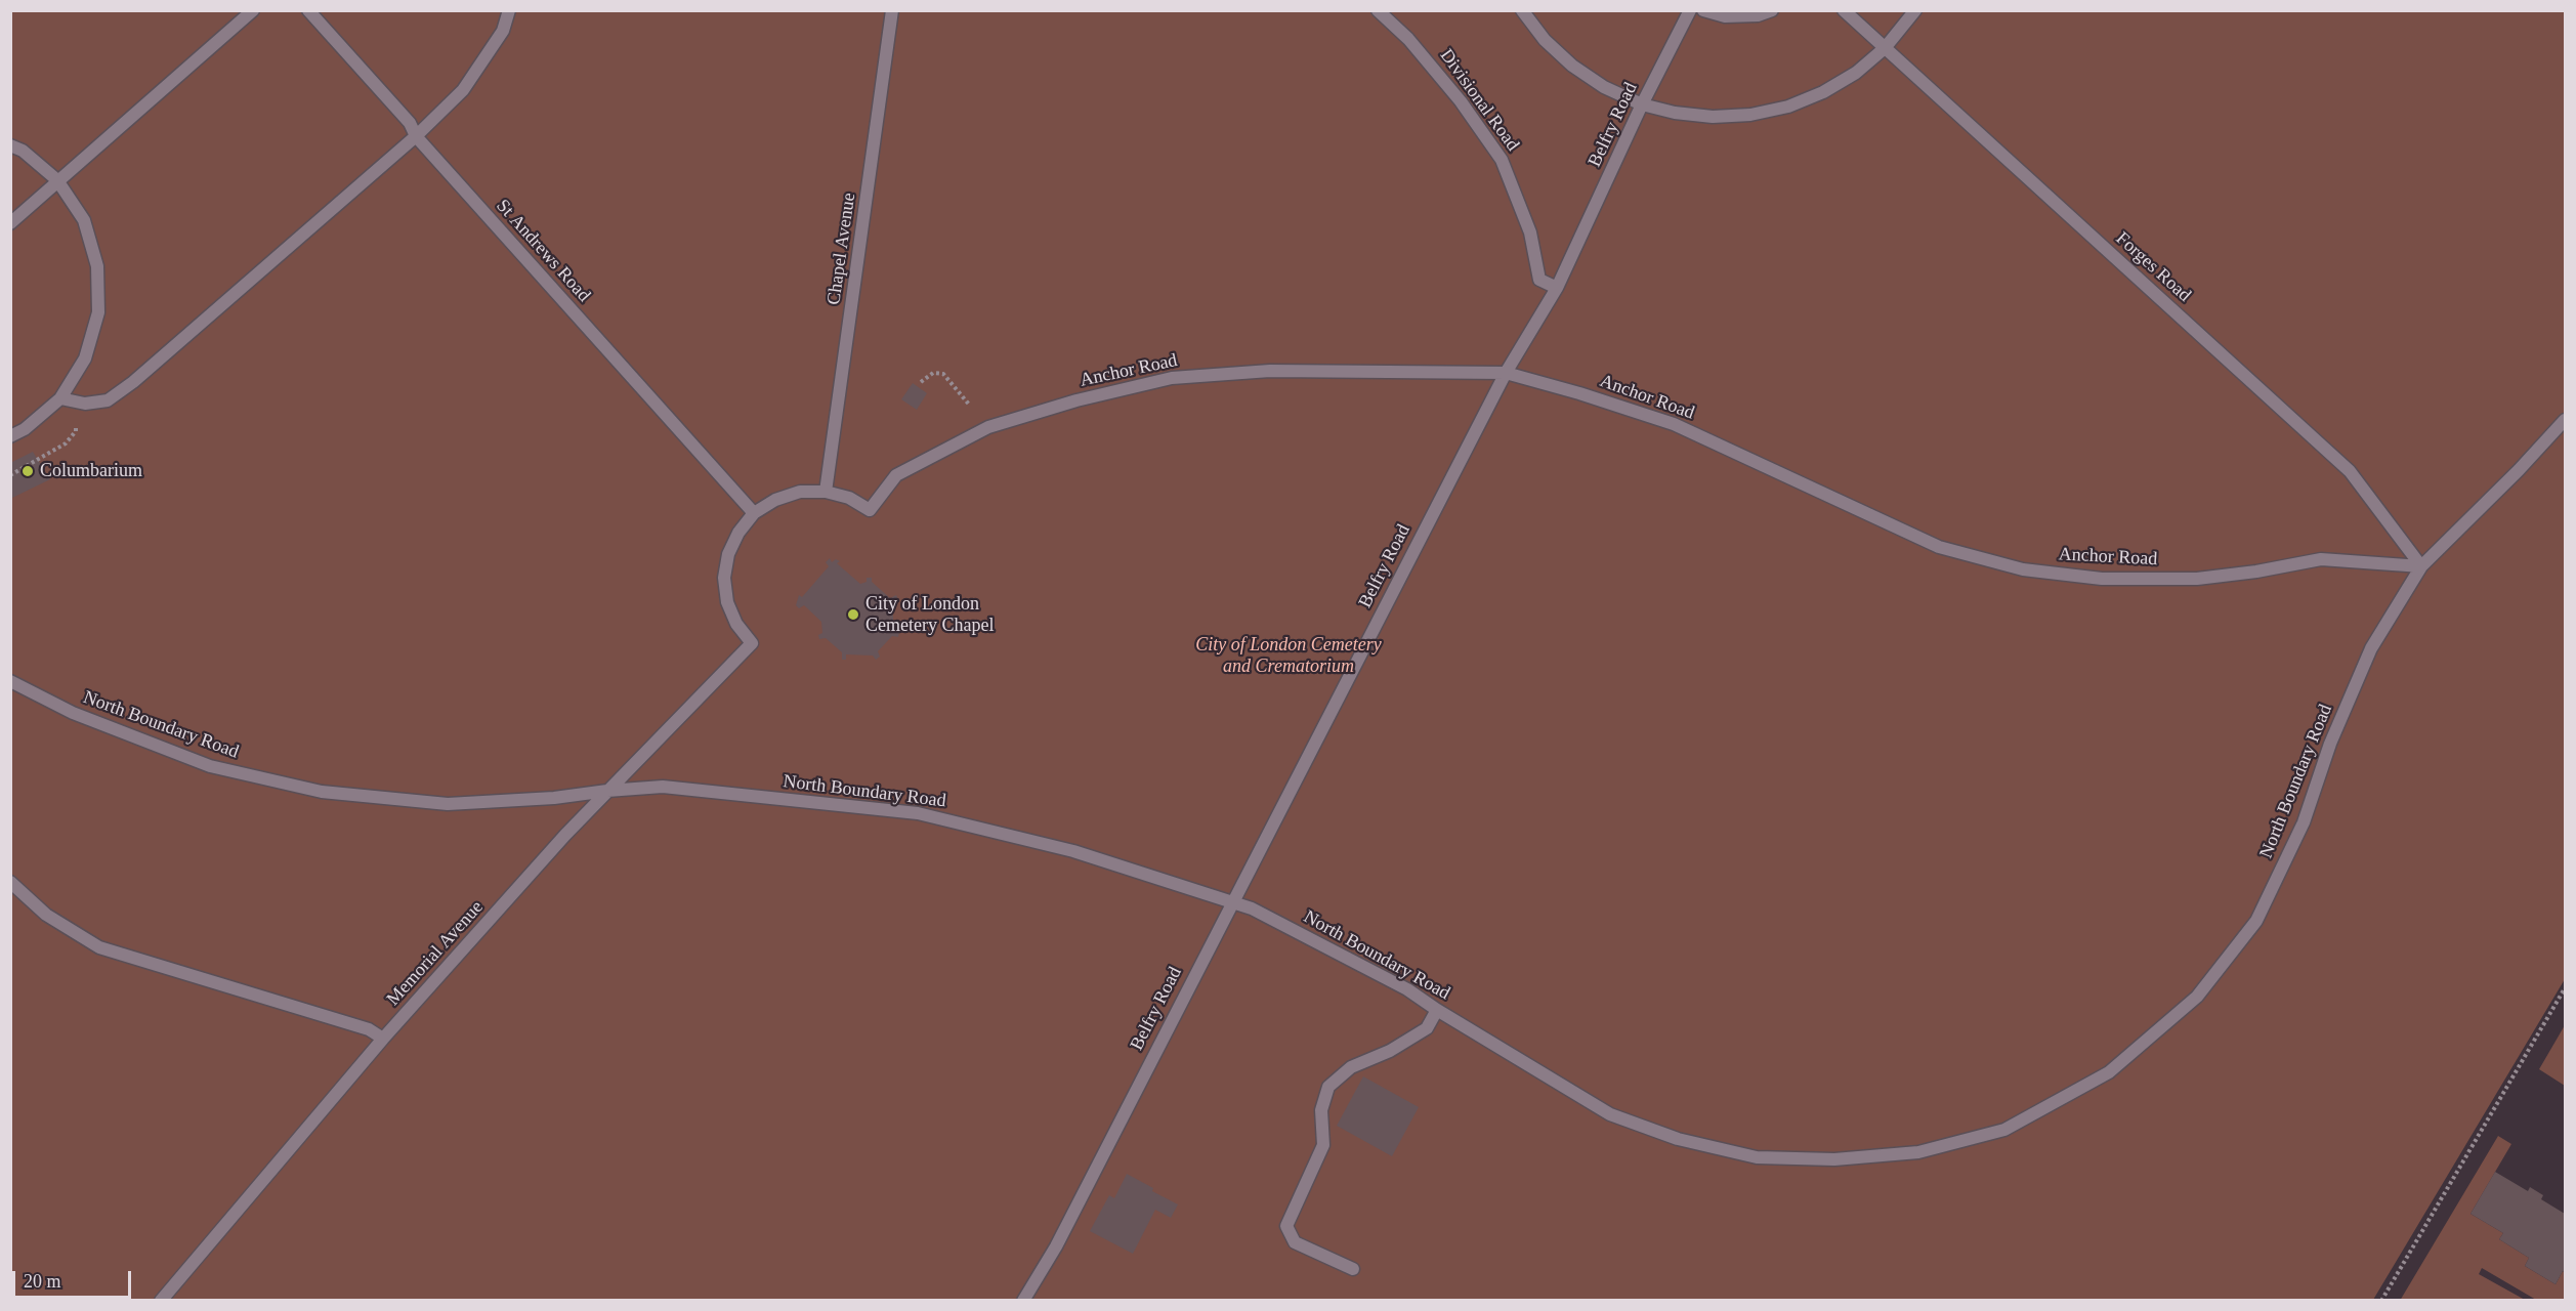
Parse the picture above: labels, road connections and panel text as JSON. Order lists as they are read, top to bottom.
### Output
{
  "streets": {
    "lane": [
      "Divisional Road",
      "Belfry Road",
      "Chapel Avenue",
      "St Andrews Road",
      "Forges Road",
      "Anchor Road",
      "North Boundary Road",
      "Memorial Avenue"
    ]
  },
  "crossings": [
    ["Divisional Road", "Belfry Road"],
    ["Belfry Road", "Anchor Road"],
    ["Belfry Road", "North Boundary Road"],
    ["Chapel Avenue", "Anchor Road"],
    ["St Andrews Road", "Memorial Avenue"],
    ["Forges Road", "Anchor Road"],
    ["Forges Road", "North Boundary Road"],
    ["Anchor Road", "North Boundary Road"],
    ["North Boundary Road", "Memorial Avenue"]
  ],
  "parks": ["City of London Cemetery and Crematorium"],
  "places": ["Columbarium", "City of London Cemetery Chapel"],
  "scale_bar": "20 m"
}
